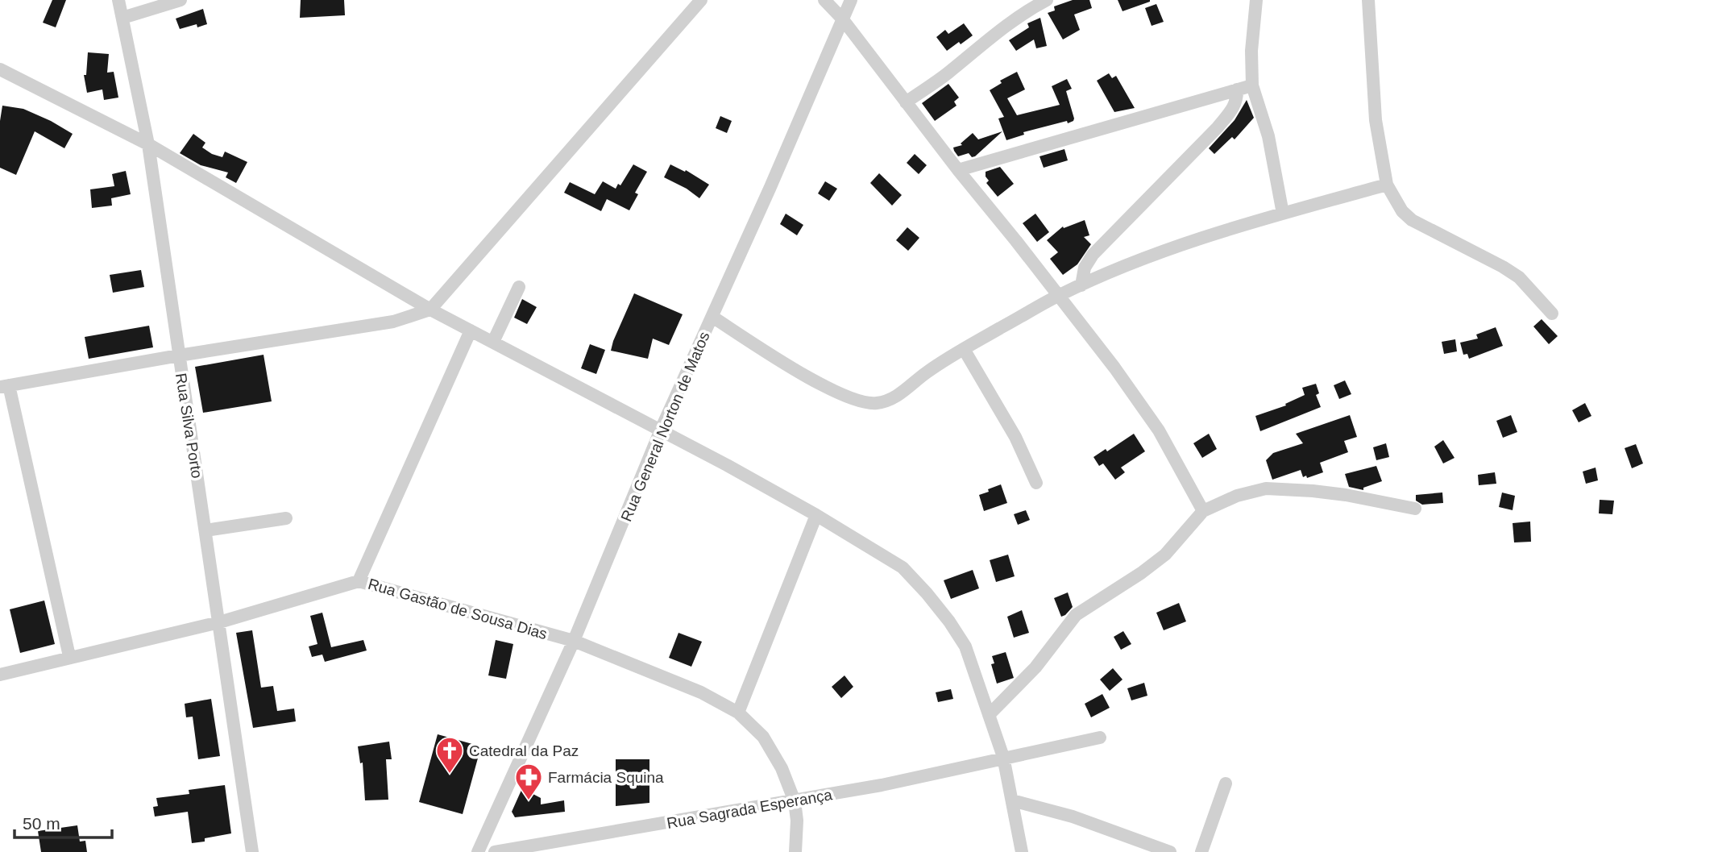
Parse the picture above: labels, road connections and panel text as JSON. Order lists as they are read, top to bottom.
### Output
{
  "streets": {
    "street": [
      "Rua Silva Porto",
      "Rua General Norton de Matos",
      "Rua Gastão de Sousa Dias",
      "Rua Sagrada Esperança"
    ]
  },
  "crossings": [
    ["Rua Silva Porto", "Rua Gastão de Sousa Dias"],
    ["Rua General Norton de Matos", "Rua Gastão de Sousa Dias"],
    ["Rua Gastão de Sousa Dias", "Rua Sagrada Esperança"]
  ],
  "places": {
    "church": ["Catedral da Paz"],
    "pharmacy": ["Farmácia Squina"]
  },
  "scale_bar": "50 m"
}
